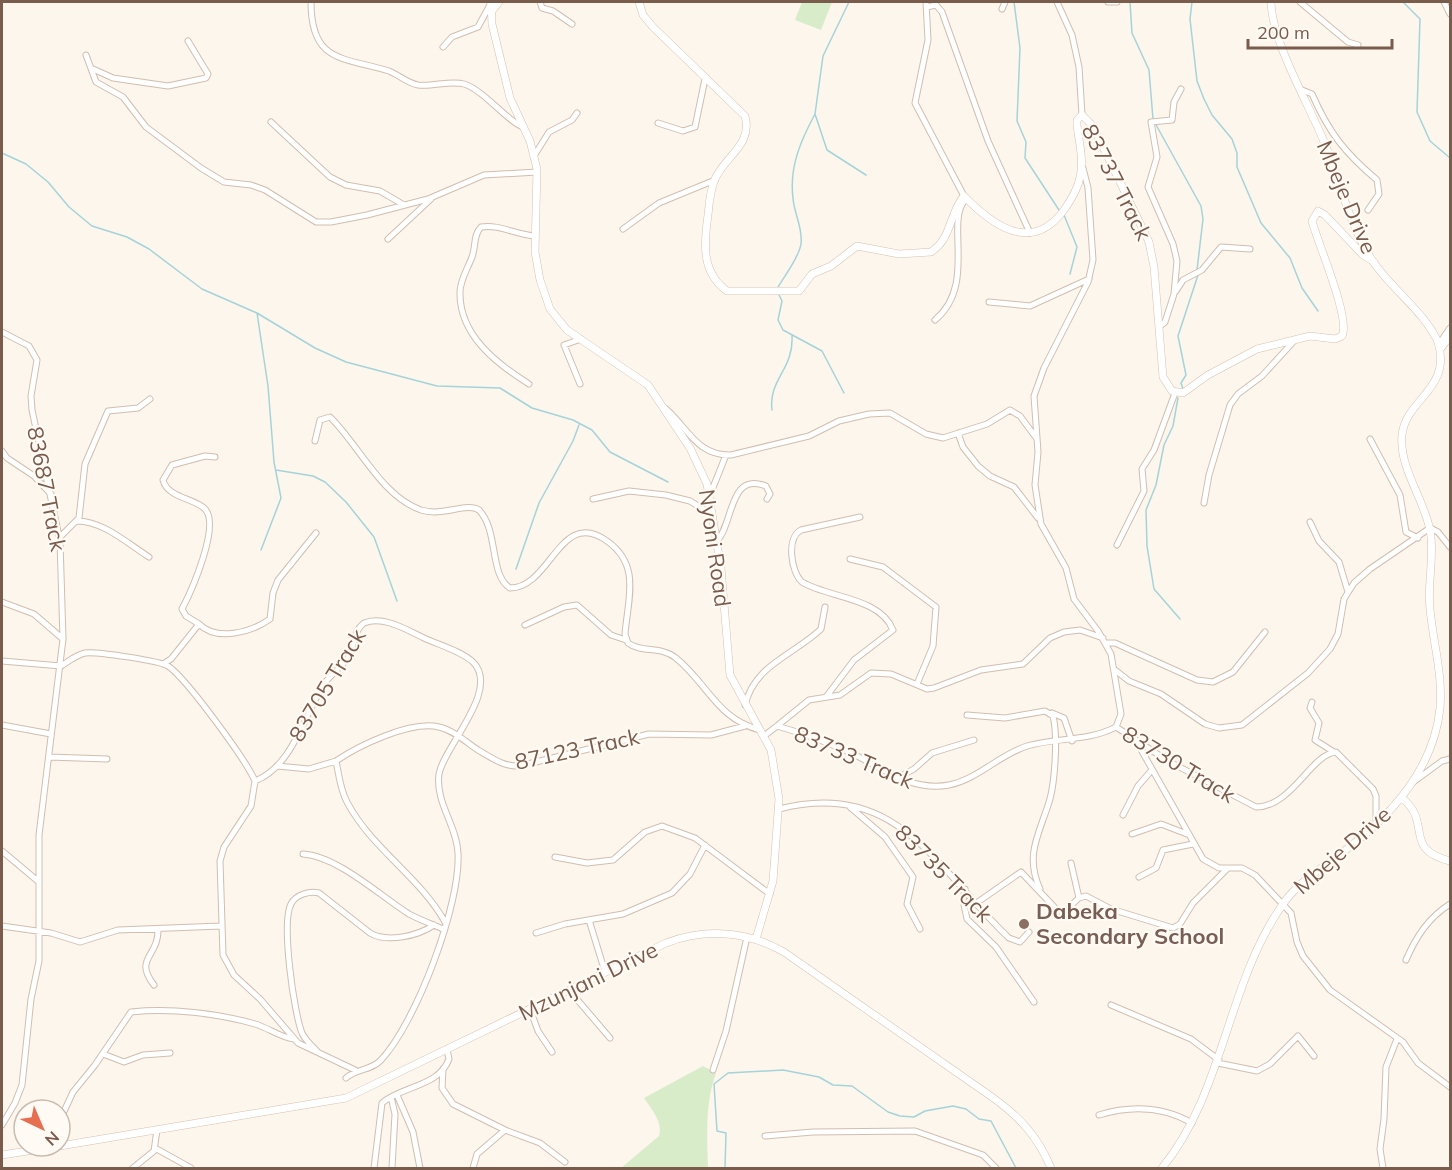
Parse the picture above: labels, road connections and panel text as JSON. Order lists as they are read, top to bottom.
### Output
{
  "streets": {
    "street": [
      "83737 Track",
      "Mbeje Drive",
      "83687 Track",
      "Nyoni Road",
      "83705 Track",
      "87123 Track",
      "83733 Track",
      "83730 Track",
      "83735 Track",
      "Mzunjani Drive"
    ]
  },
  "crossings": [
    ["83737 Track", "83730 Track"],
    ["Nyoni Road", "83733 Track"],
    ["Nyoni Road", "83735 Track"],
    ["Nyoni Road", "Mzunjani Drive"],
    ["83705 Track", "87123 Track"],
    ["83733 Track", "83730 Track"]
  ],
  "places": ["Dabeka Secondary School"],
  "scale_bar": "200 m",
  "north": "bottom right"
}
